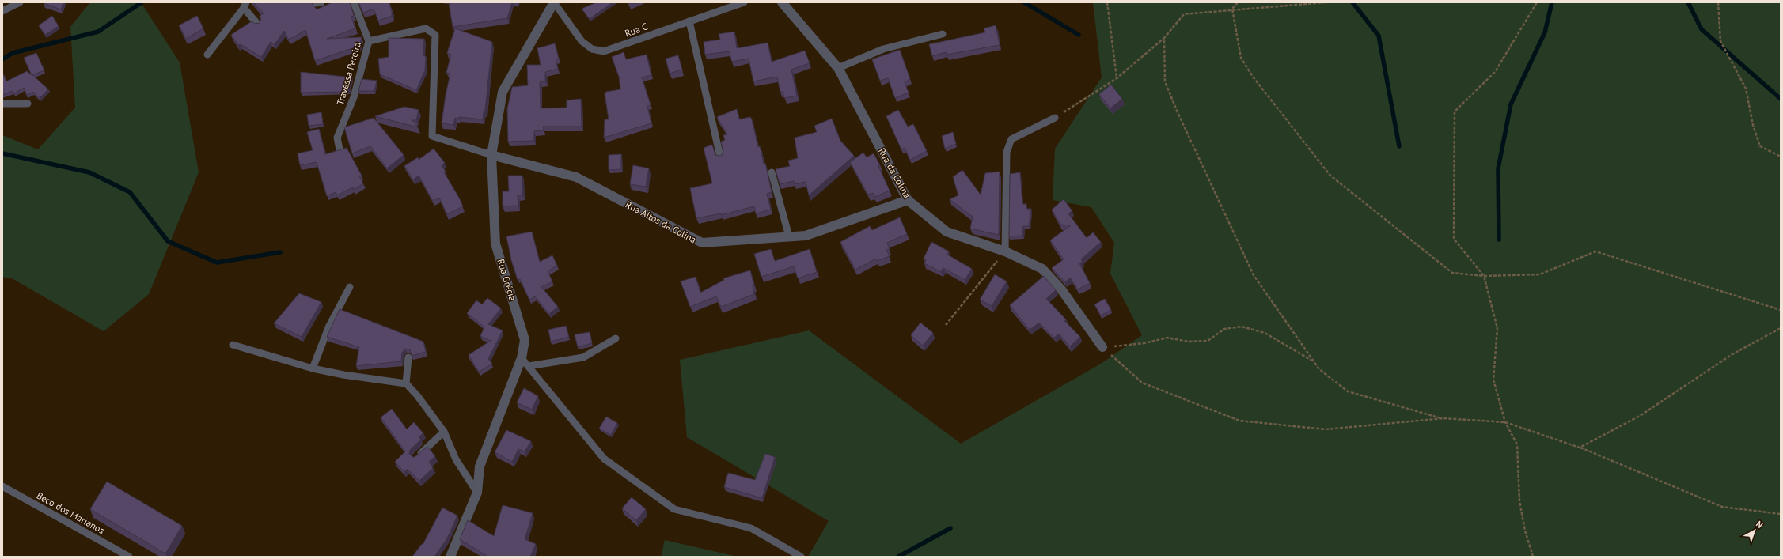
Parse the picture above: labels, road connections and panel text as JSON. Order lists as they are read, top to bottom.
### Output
{
  "streets": {
    "street": ["Rua da Colina", "Rua Altos da Colina", "Rua Grécia"],
    "lane": ["Rua C", "Travessa Pereira", "Beco dos Marianos"]
  },
  "crossings": [
    ["Rua C", "Rua Grécia"],
    ["Rua da Colina", "Rua Altos da Colina"],
    ["Rua Altos da Colina", "Rua Grécia"]
  ],
  "north": "top right"
}
